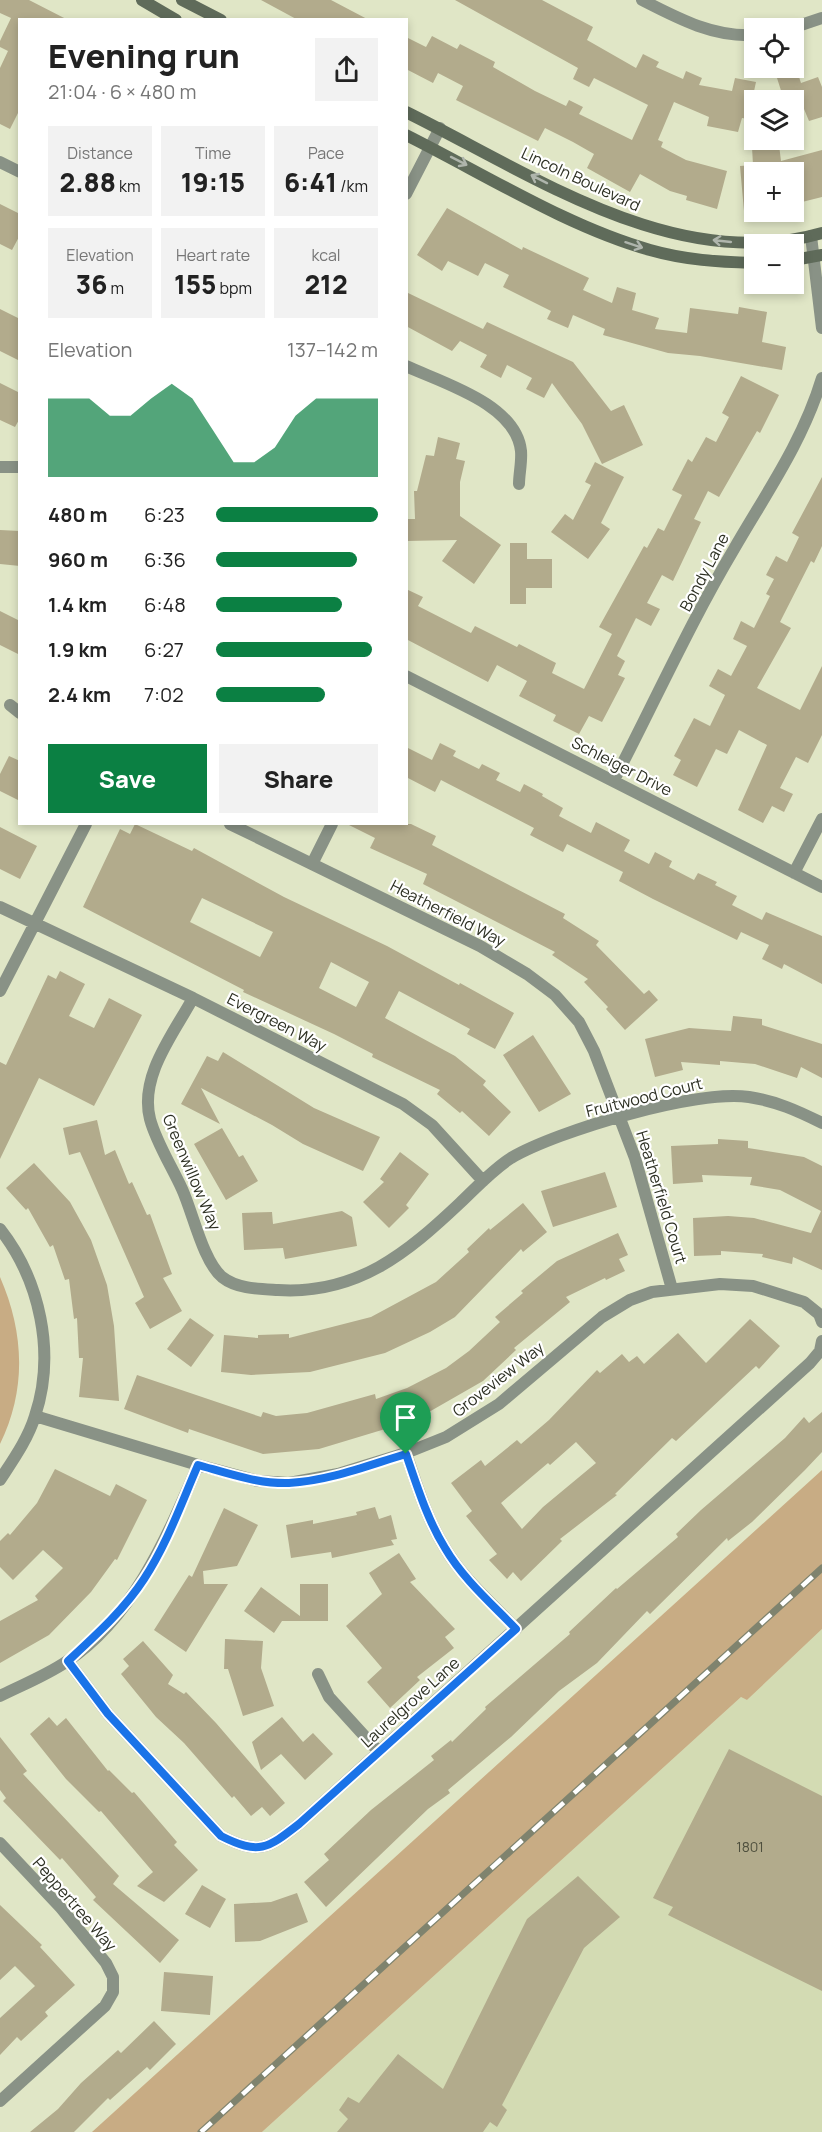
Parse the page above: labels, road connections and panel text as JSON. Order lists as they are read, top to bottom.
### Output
{
  "streets": {
    "street": [
      "Lincoln Boulevard",
      "Bondy Lane",
      "Schleiger Drive",
      "Heatherfield Way",
      "Evergreen Way",
      "Fruitwood Court",
      "Greenwillow Way",
      "Heatherfield Court",
      "Groveview Way",
      "Laurelgrove Lane",
      "Peppertree Way"
    ]
  },
  "crossings": [
    ["Bondy Lane", "Schleiger Drive"],
    ["Heatherfield Way", "Heatherfield Court"],
    ["Evergreen Way", "Fruitwood Court"],
    ["Evergreen Way", "Greenwillow Way"],
    ["Fruitwood Court", "Greenwillow Way"],
    ["Fruitwood Court", "Heatherfield Court"],
    ["Heatherfield Court", "Groveview Way"]
  ],
  "house_numbers": ["1801"],
  "page": {
    "map_buttons": ["+", "−"],
    "heading": ["Evening run", "21:04 · 6 × 480 m"],
    "stats": [
      ["Distance", "2.88 km"],
      ["Time", "19:15"],
      ["Pace", "6:41 /km"],
      ["Elevation", "36 m"],
      ["Heart rate", "155 bpm"],
      ["kcal", "212"]
    ],
    "chart": ["Elevation", "137–142 m"],
    "list": [
      {
        "name": "480 m",
        "note": "6:23"
      },
      {
        "name": "960 m",
        "note": "6:36"
      },
      {
        "name": "1.4 km",
        "note": "6:48"
      },
      {
        "name": "1.9 km",
        "note": "6:27"
      },
      {
        "name": "2.4 km",
        "note": "7:02"
      }
    ],
    "buttons": ["Save", "Share"]
  }
}
